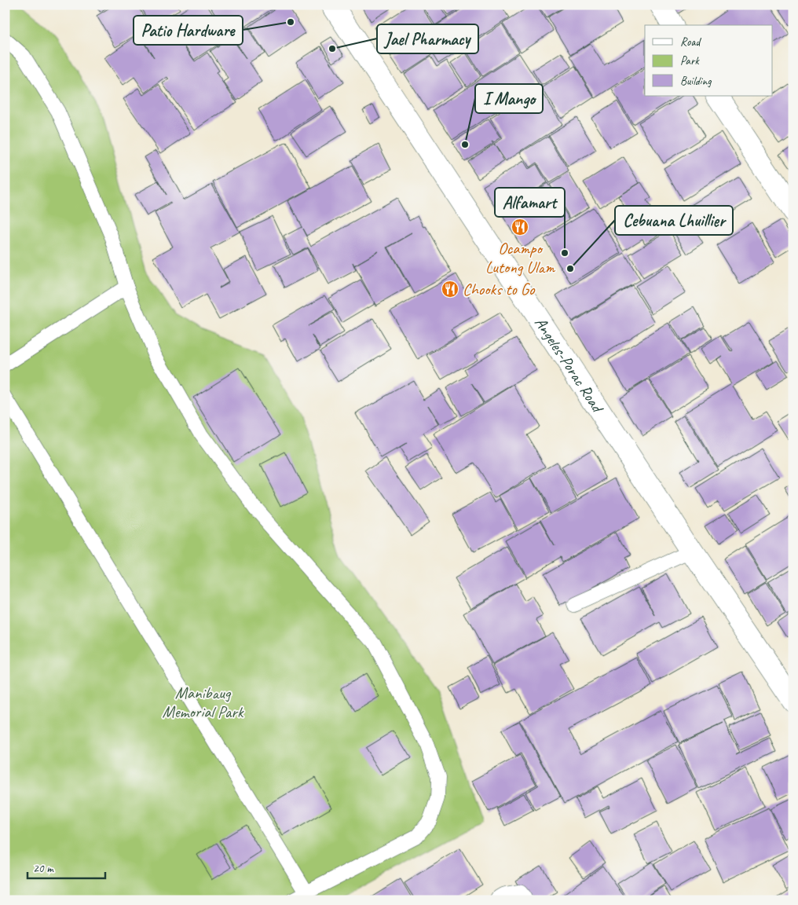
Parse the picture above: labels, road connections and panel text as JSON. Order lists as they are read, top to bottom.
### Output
{
  "streets": {
    "main road": ["Angeles-Porac Road"]
  },
  "parks": ["Manibaug Memorial Park"],
  "places": {
    "other": [
      "Patio Hardware",
      "Jael Pharmacy",
      "I Mango",
      "Alfamart",
      "Cebuana Lhuillier"
    ],
    "restaurant": ["Ocampo Lutong Ulam", "Chooks to Go"]
  },
  "legend": ["Road", "Park", "Building"],
  "scale_bar": "20 m"
}
